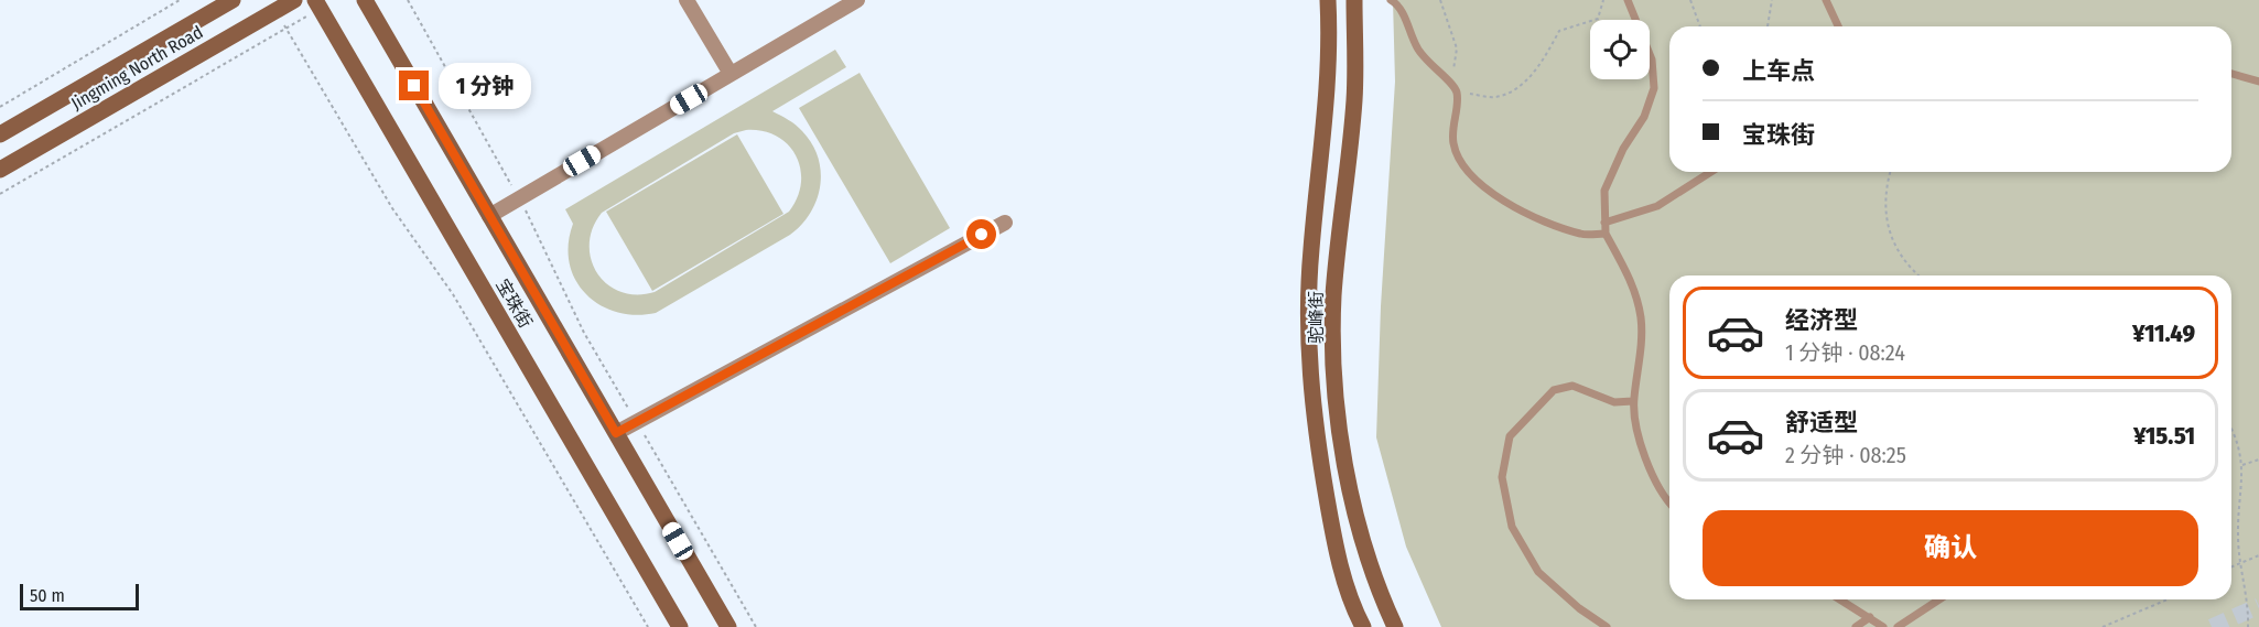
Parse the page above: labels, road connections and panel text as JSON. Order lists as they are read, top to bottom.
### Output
{
  "streets": {
    "main road": ["Jingming North Road", "宝珠街", "驼峰街"]
  },
  "scale_bar": "50 m",
  "page": {
    "banner": ["上车点", "宝珠街"],
    "bubble": "1 分钟",
    "list": [
      {
        "name": "经济型",
        "note": "1 分钟 · 08:24",
        "value": "¥11.49"
      },
      {
        "name": "舒适型",
        "note": "2 分钟 · 08:25",
        "value": "¥15.51"
      }
    ],
    "buttons": "确认",
    "scale": "50 m"
  }
}
